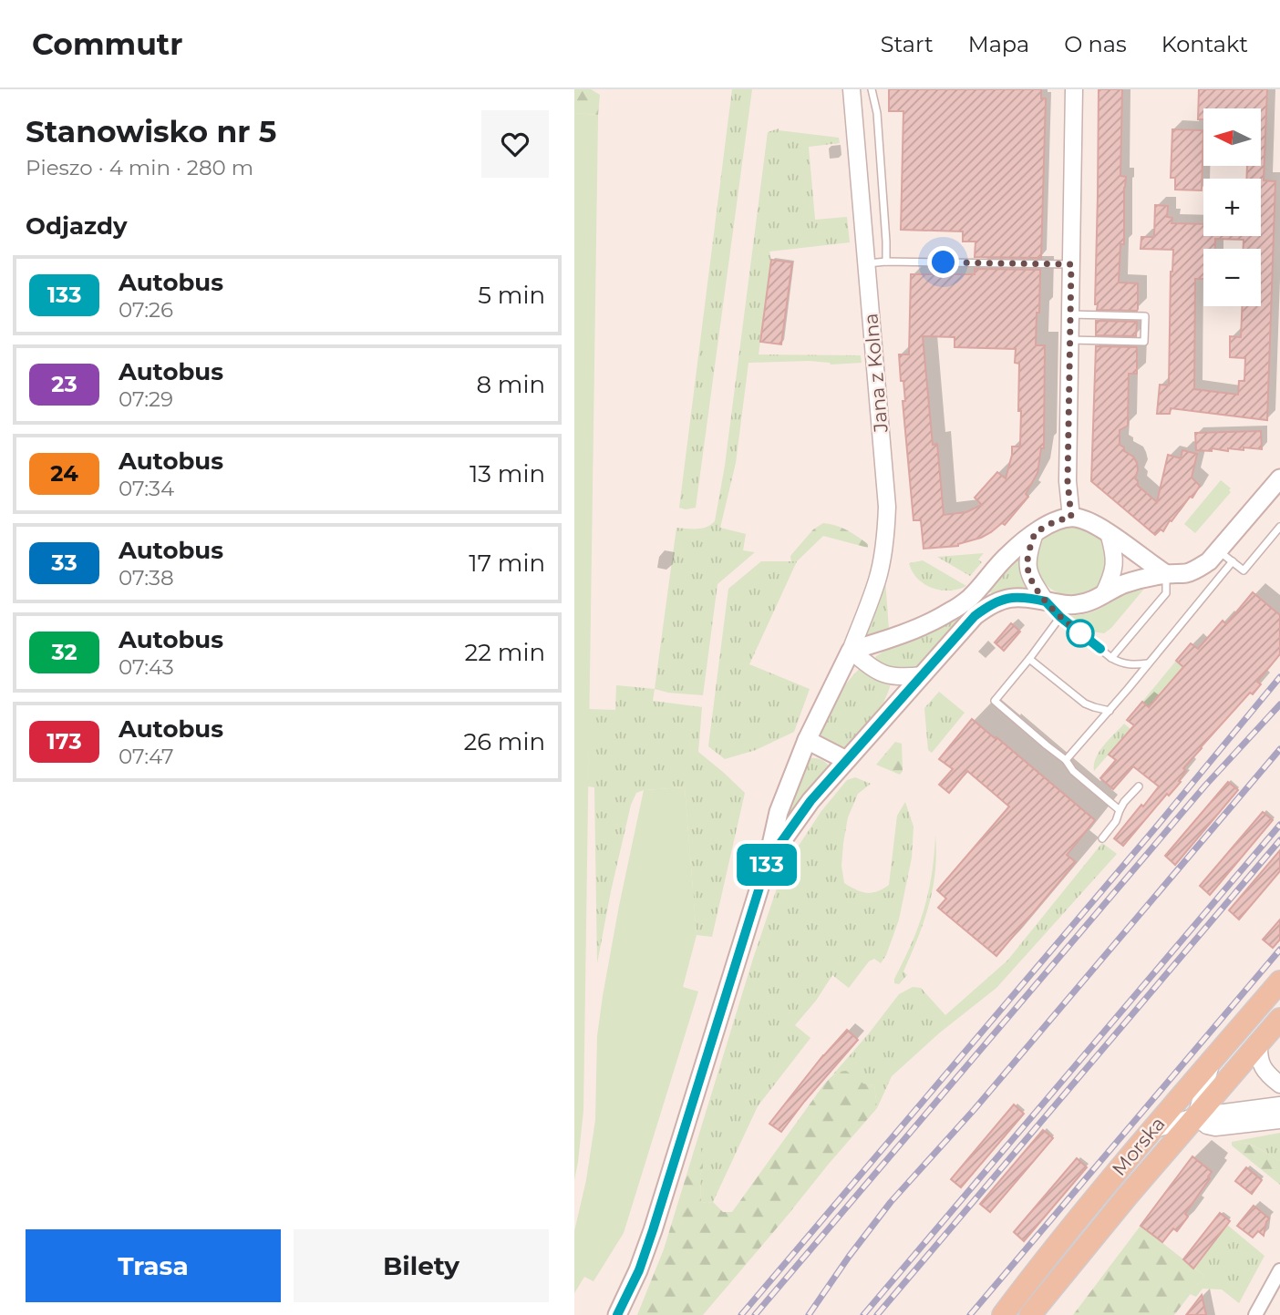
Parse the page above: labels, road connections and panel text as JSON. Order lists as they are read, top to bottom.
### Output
{
  "streets": {
    "main road": ["Morska"],
    "street": ["Jana z Kolna"]
  },
  "lines": ["bus line 133"],
  "north": "left",
  "page": {
    "header": "Commutr",
    "nav": [
      "Start",
      "Mapa",
      "O nas",
      "Kontakt"
    ],
    "heading": [
      ["Stanowisko nr 5", "Pieszo · 4 min · 280 m"],
      "Odjazdy"
    ],
    "on_map": "133",
    "map_buttons": ["+", "−"],
    "list": [
      {
        "mark": "133",
        "name": "Autobus",
        "note": "07:26",
        "value": "5 min"
      },
      {
        "mark": "23",
        "name": "Autobus",
        "note": "07:29",
        "value": "8 min"
      },
      {
        "mark": "24",
        "name": "Autobus",
        "note": "07:34",
        "value": "13 min"
      },
      {
        "mark": "33",
        "name": "Autobus",
        "note": "07:38",
        "value": "17 min"
      },
      {
        "mark": "32",
        "name": "Autobus",
        "note": "07:43",
        "value": "22 min"
      },
      {
        "mark": "173",
        "name": "Autobus",
        "note": "07:47",
        "value": "26 min"
      }
    ],
    "buttons": ["Trasa", "Bilety"]
  }
}
